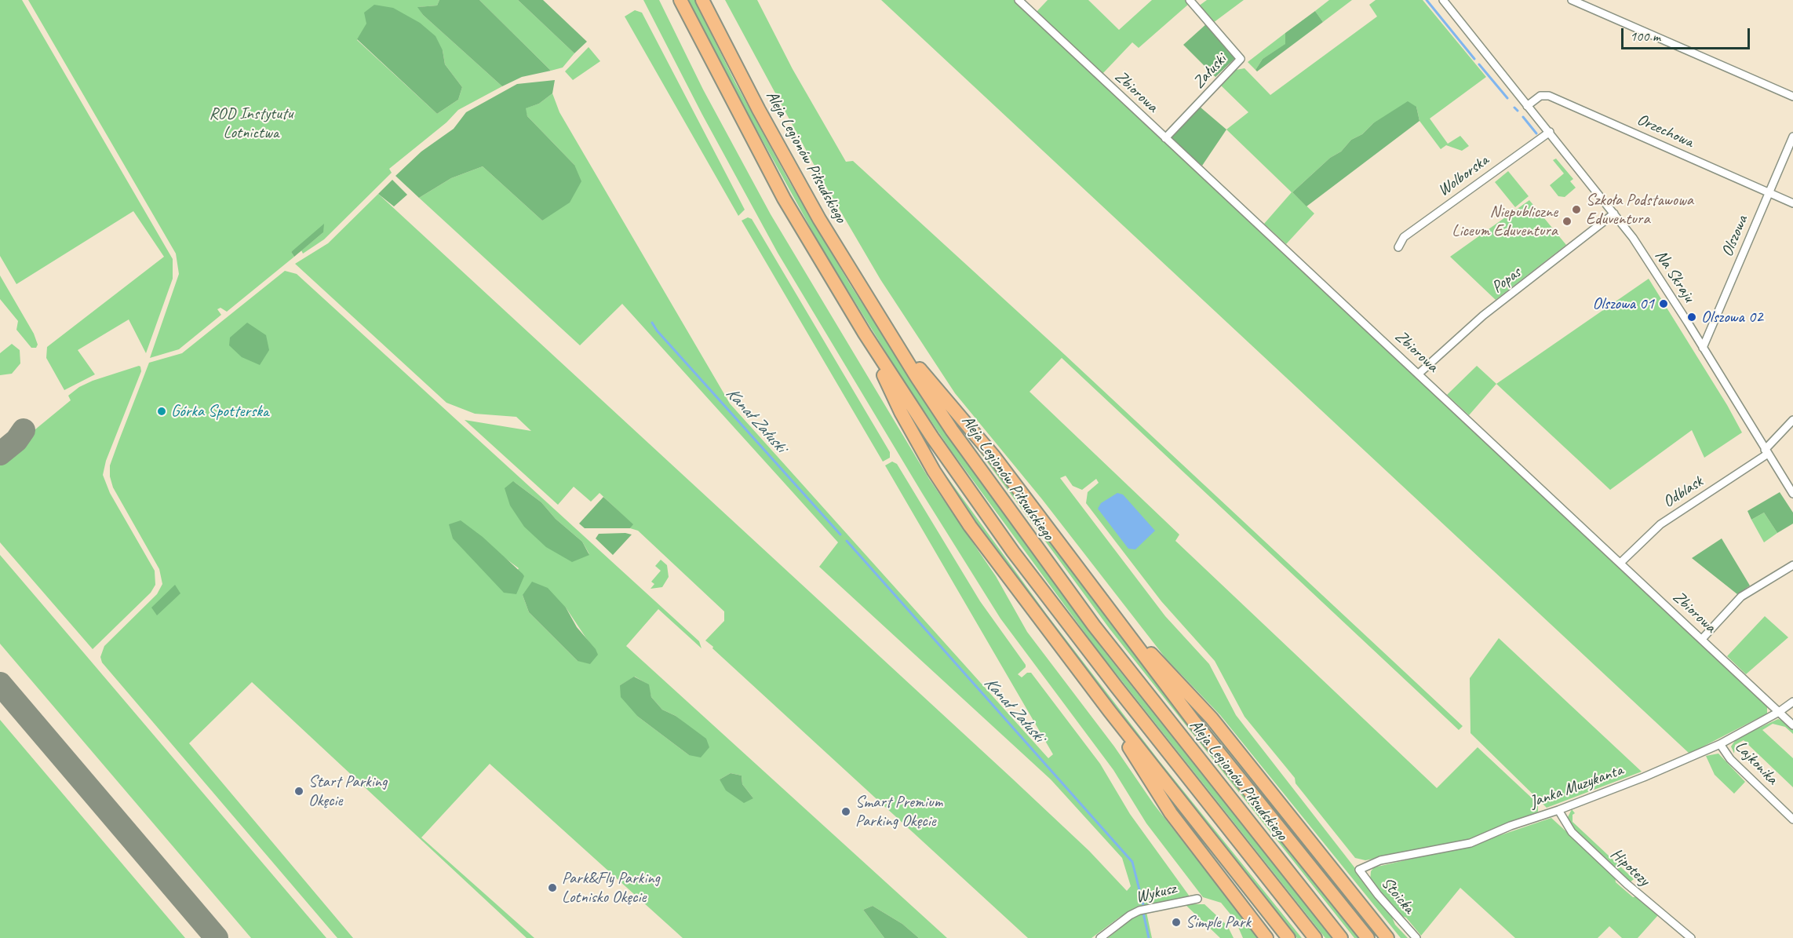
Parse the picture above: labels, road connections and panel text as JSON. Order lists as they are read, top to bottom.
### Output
{
  "streets": {
    "highway": ["Aleja Legionów Piłsudskiego"],
    "street": [
      "Załuski",
      "Zbiorowa",
      "Orzechowa",
      "Wolborska",
      "Olszowa",
      "Na Skraju",
      "Popas",
      "Odblask",
      "Lajkonika",
      "Janka Muzykanta",
      "Hipotezy",
      "Wykusz",
      "Stoicka"
    ]
  },
  "crossings": [
    ["Załuski", "Zbiorowa"],
    ["Zbiorowa", "Popas"],
    ["Zbiorowa", "Odblask"],
    ["Zbiorowa", "Janka Muzykanta"],
    ["Orzechowa", "Olszowa"],
    ["Orzechowa", "Na Skraju"],
    ["Wolborska", "Na Skraju"],
    ["Olszowa", "Na Skraju"],
    ["Na Skraju", "Popas"],
    ["Na Skraju", "Odblask"],
    ["Lajkonika", "Janka Muzykanta"],
    ["Janka Muzykanta", "Hipotezy"],
    ["Janka Muzykanta", "Stoicka"]
  ],
  "water": ["Kanał Załuski"],
  "parks": ["ROD Instytutu Lotnictwa"],
  "places": [
    "Szkoła Podstawowa Eduventura",
    "Niepubliczne Liceum Eduventura",
    "Olszowa 01",
    "Olszowa 02",
    "Górka Spotterska",
    "Start Parking Okęcie",
    "Smart Premium Parking Okęcie",
    "Park&Fly Parking Lotnisko Okęcie",
    "Simple Park"
  ],
  "scale_bar": "100 m"
}
